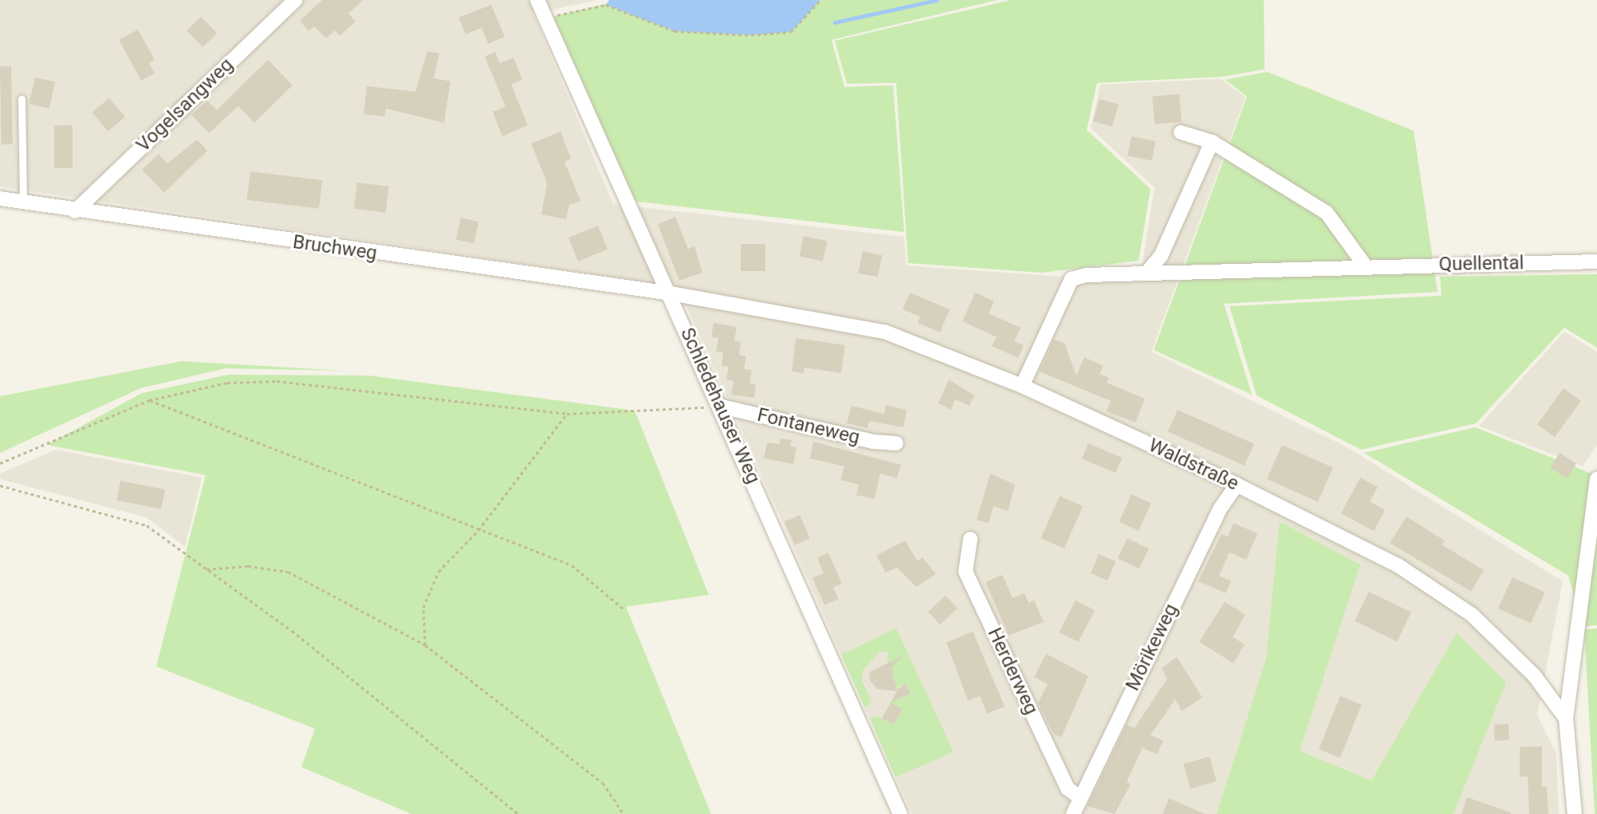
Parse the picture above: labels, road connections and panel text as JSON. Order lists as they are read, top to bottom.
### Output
{
  "streets": {
    "street": [
      "Vogelsangweg",
      "Bruchweg",
      "Quellental",
      "Schledehauser Weg",
      "Fontaneweg",
      "Waldstraße",
      "Mörikeweg",
      "Herderweg"
    ]
  },
  "crossings": [
    ["Vogelsangweg", "Bruchweg"],
    ["Bruchweg", "Schledehauser Weg"],
    ["Bruchweg", "Waldstraße"],
    ["Quellental", "Waldstraße"],
    ["Schledehauser Weg", "Fontaneweg"],
    ["Schledehauser Weg", "Waldstraße"],
    ["Waldstraße", "Mörikeweg"],
    ["Mörikeweg", "Herderweg"]
  ]
}
